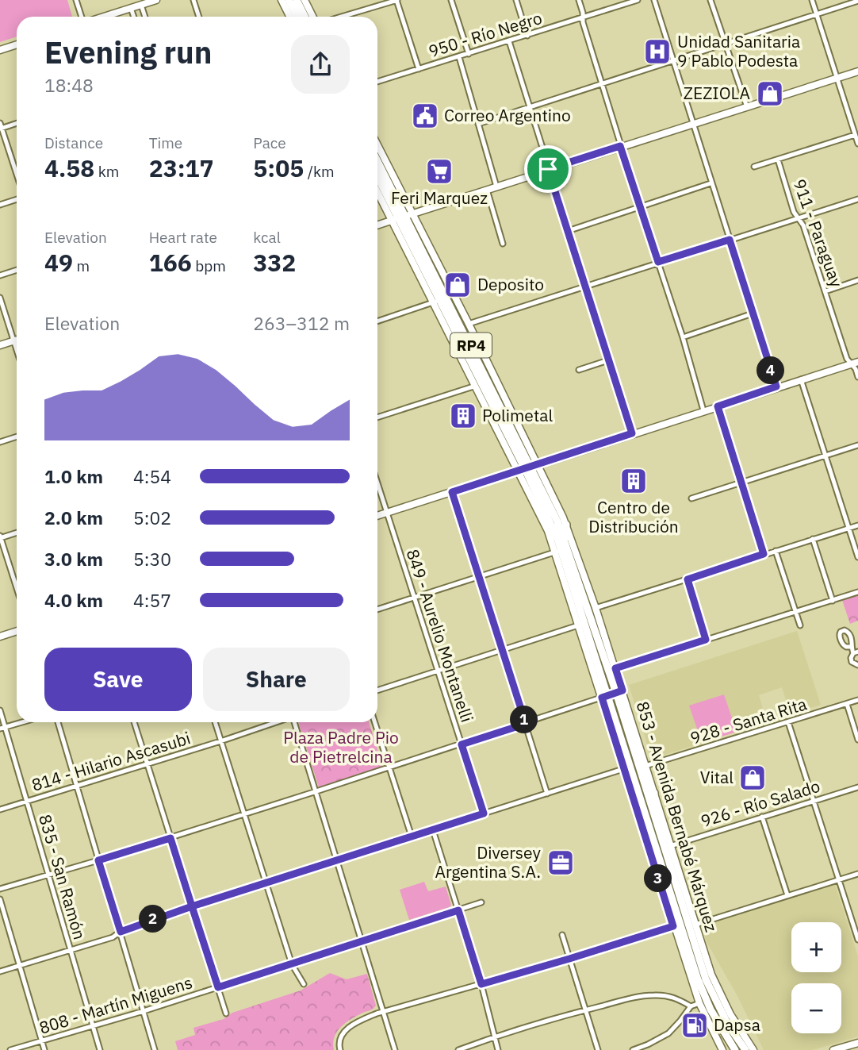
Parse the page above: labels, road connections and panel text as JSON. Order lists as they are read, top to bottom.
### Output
{
  "streets": {
    "main road": ["RP4", "853 - Avenida Bernabé Márquez"],
    "street": [
      "950 - Río Negro",
      "911 - Paraguay",
      "849 - Aurelio Montanelli",
      "928 - Santa Rita",
      "814 - Hilario Ascasubi",
      "926 - Río Salado",
      "835 - San Ramón",
      "808 - Martín Miguens"
    ]
  },
  "crossings": [
    ["928 - Santa Rita", "853 - Avenida Bernabé Márquez"],
    ["814 - Hilario Ascasubi", "835 - San Ramón"],
    ["926 - Río Salado", "853 - Avenida Bernabé Márquez"],
    ["835 - San Ramón", "808 - Martín Miguens"]
  ],
  "parks": ["Plaza Padre Pio de Pietrelcina"],
  "places": {
    "hospital": ["Unidad Sanitaria 9 Pablo Podesta"],
    "shop": ["ZEZIOLA", "Deposito", "Vital"],
    "public building": ["Correo Argentino"],
    "supermarket": ["Feri Marquez"],
    "building": ["Polimetal", "Centro de Distribución"],
    "office": ["Diversey Argentina S.A."],
    "fuel station": ["Dapsa"]
  },
  "page": {
    "heading": ["Evening run", "18:48"],
    "stats": [
      ["Distance", "4.58 km"],
      ["Time", "23:17"],
      ["Pace", "5:05 /km"],
      ["Elevation", "49 m"],
      ["Heart rate", "166 bpm"],
      ["kcal", "332"]
    ],
    "chart": ["Elevation", "263–312 m"],
    "pins": [
      "4",
      "1",
      "3",
      "2"
    ],
    "list": [
      {
        "name": "1.0 km",
        "note": "4:54"
      },
      {
        "name": "2.0 km",
        "note": "5:02"
      },
      {
        "name": "3.0 km",
        "note": "5:30"
      },
      {
        "name": "4.0 km",
        "note": "4:57"
      }
    ],
    "buttons": ["Save", "Share"],
    "map_buttons": ["+", "−"]
  }
}
